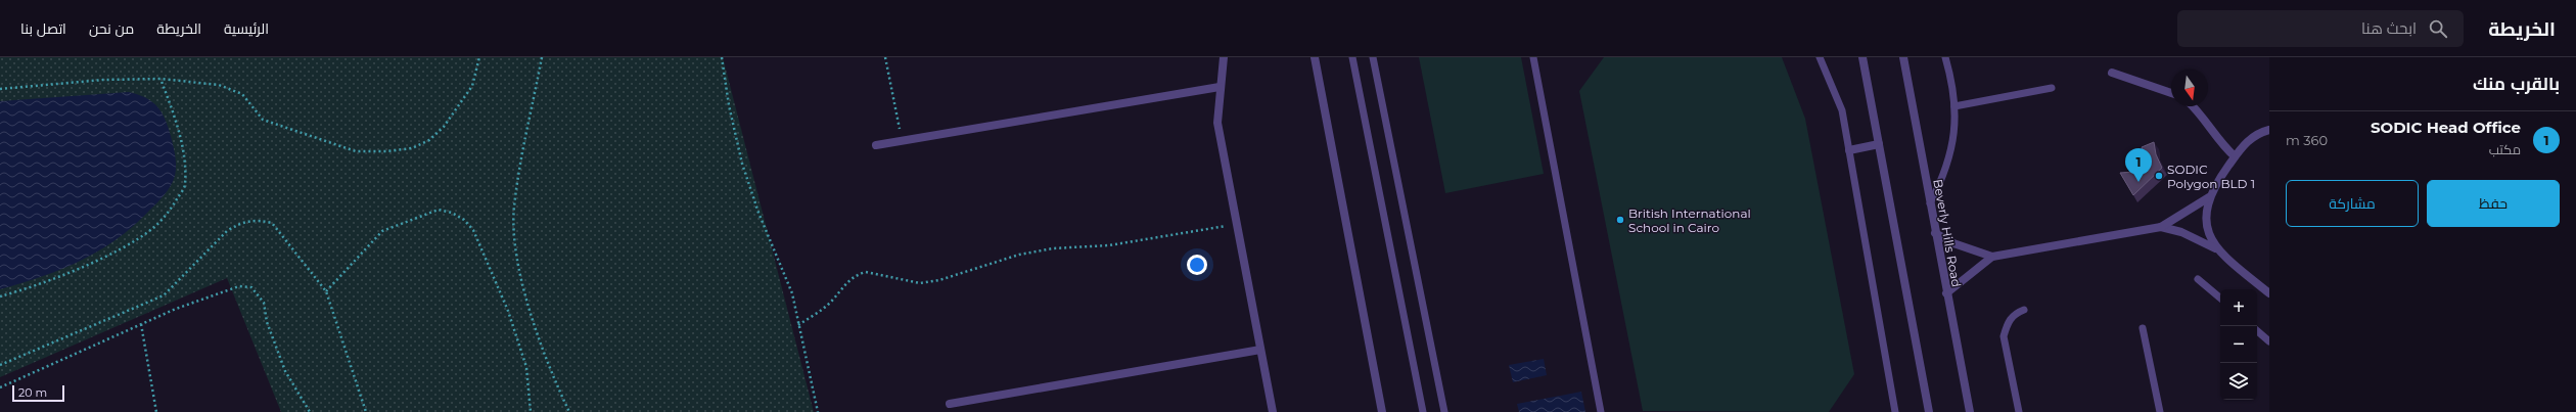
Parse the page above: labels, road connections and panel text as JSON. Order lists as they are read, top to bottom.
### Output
{
  "streets": {
    "street": ["Beverly Hills Road"]
  },
  "places": ["SODIC Polygon BLD 1", "British International School in Cairo"],
  "scale_bar": "20 m",
  "north": "bottom",
  "page": {
    "header": "الخريطة",
    "search": "ابحث هنا",
    "nav": [
      "الرئيسية",
      "الخريطة",
      "من نحن",
      "اتصل بنا"
    ],
    "heading": "بالقرب منك",
    "list": [
      {
        "mark": "1",
        "name": "SODIC Head Office",
        "note": "مكتب",
        "value": "360 m"
      }
    ],
    "pins": "1",
    "buttons": ["حفظ", "مشاركة"],
    "map_buttons": ["+", "−"],
    "scale": "20 m"
  }
}
